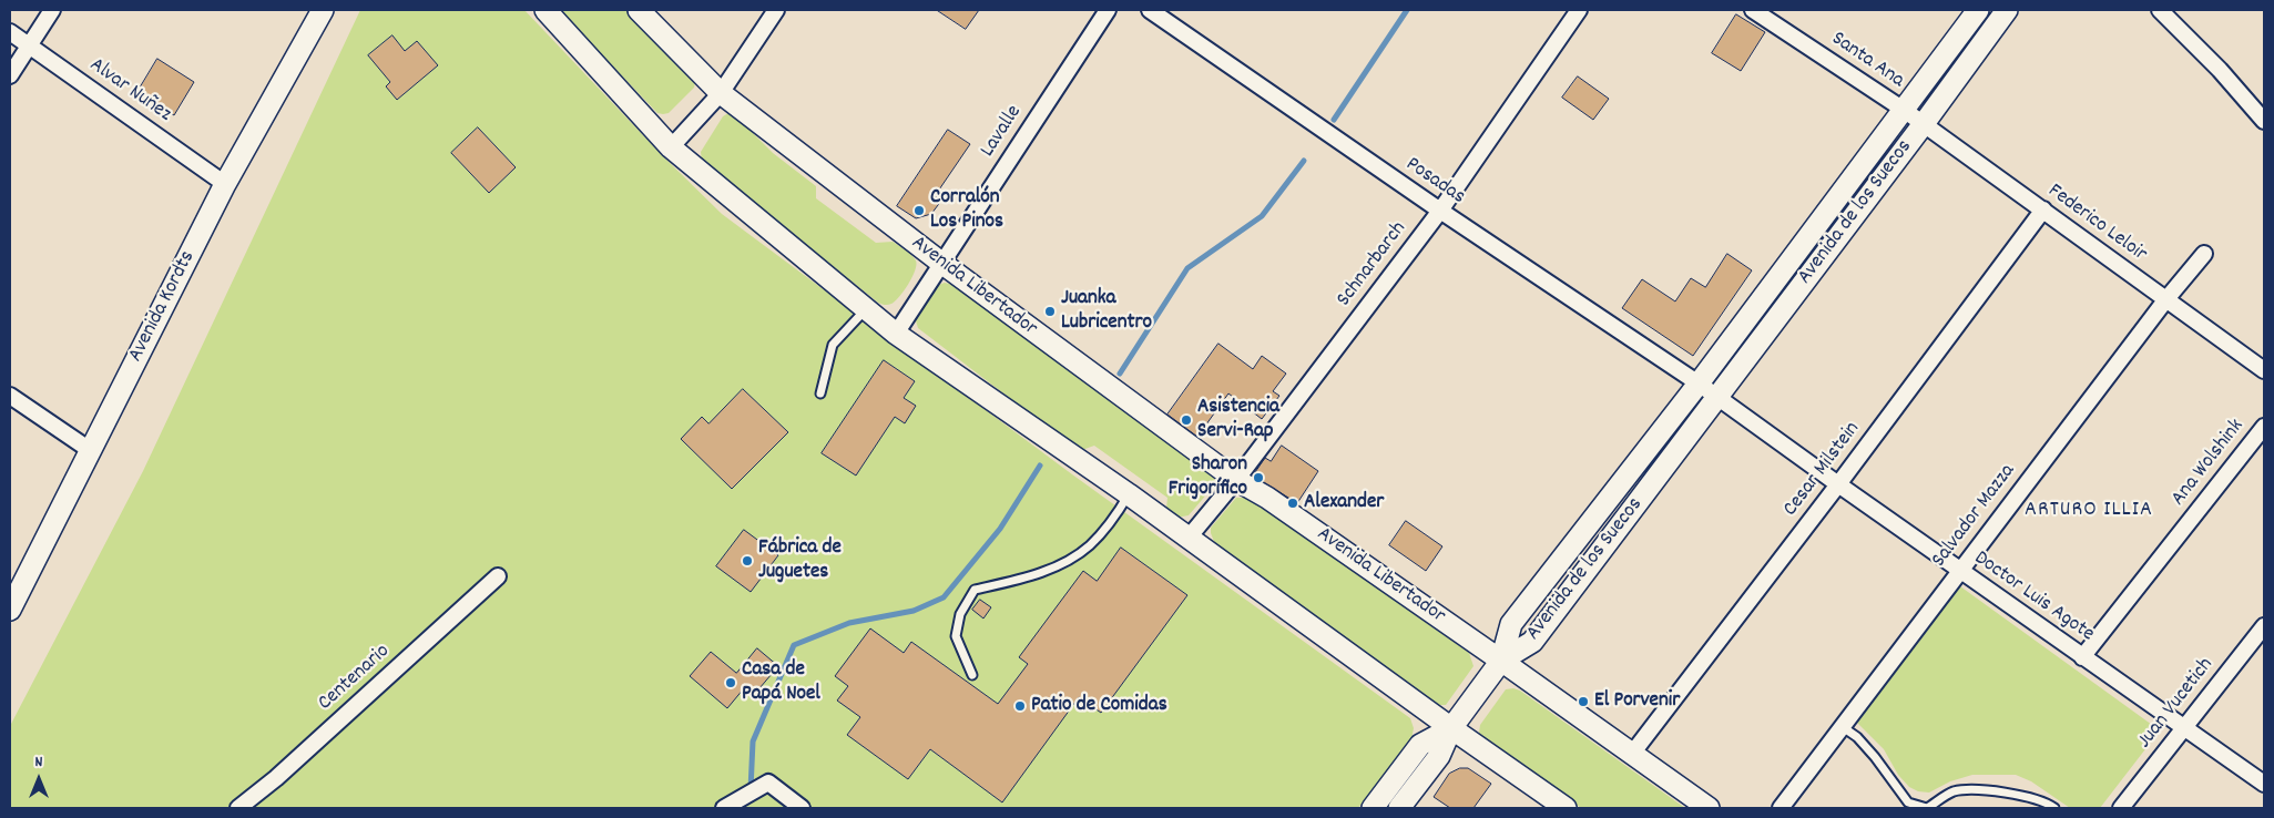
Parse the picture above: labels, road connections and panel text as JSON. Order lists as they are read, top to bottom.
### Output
{
  "streets": {
    "main road": ["Avenida de los Suecos", "Avenida Libertador", "Avenida Kordts"],
    "street": [
      "Santa Ana",
      "Alvar Nuñez",
      "Lavalle",
      "Posadas",
      "Federico Leloir",
      "Schnarbarch",
      "Ana Wolshink",
      "Cesar Milstein",
      "Salvador Mazza",
      "Doctor Luis Agote",
      "Centenario",
      "Juan Vucetich"
    ]
  },
  "crossings": [
    ["Santa Ana", "Avenida de los Suecos"],
    ["Santa Ana", "Federico Leloir"],
    ["Alvar Nuñez", "Avenida Kordts"],
    ["Lavalle", "Avenida Libertador"],
    ["Posadas", "Avenida de los Suecos"],
    ["Posadas", "Schnarbarch"],
    ["Posadas", "Doctor Luis Agote"],
    ["Avenida de los Suecos", "Federico Leloir"],
    ["Avenida de los Suecos", "Avenida Libertador"],
    ["Avenida de los Suecos", "Doctor Luis Agote"],
    ["Federico Leloir", "Cesar Milstein"],
    ["Federico Leloir", "Salvador Mazza"],
    ["Schnarbarch", "Avenida Libertador"],
    ["Avenida Libertador", "Cesar Milstein"],
    ["Ana Wolshink", "Doctor Luis Agote"],
    ["Cesar Milstein", "Doctor Luis Agote"],
    ["Salvador Mazza", "Doctor Luis Agote"],
    ["Doctor Luis Agote", "Juan Vucetich"]
  ],
  "districts": ["ARTURO ILLIA"],
  "places": [
    "Corralón Los Pinos",
    "Juanka Lubricentro",
    "Asistencia Servi-Rap",
    "Sharon Frigorífico",
    "Alexander",
    "Fábrica de Juguetes",
    "Casa de Papá Noel",
    "El Porvenir",
    "Patio de Comidas"
  ],
  "north": "top"
}
